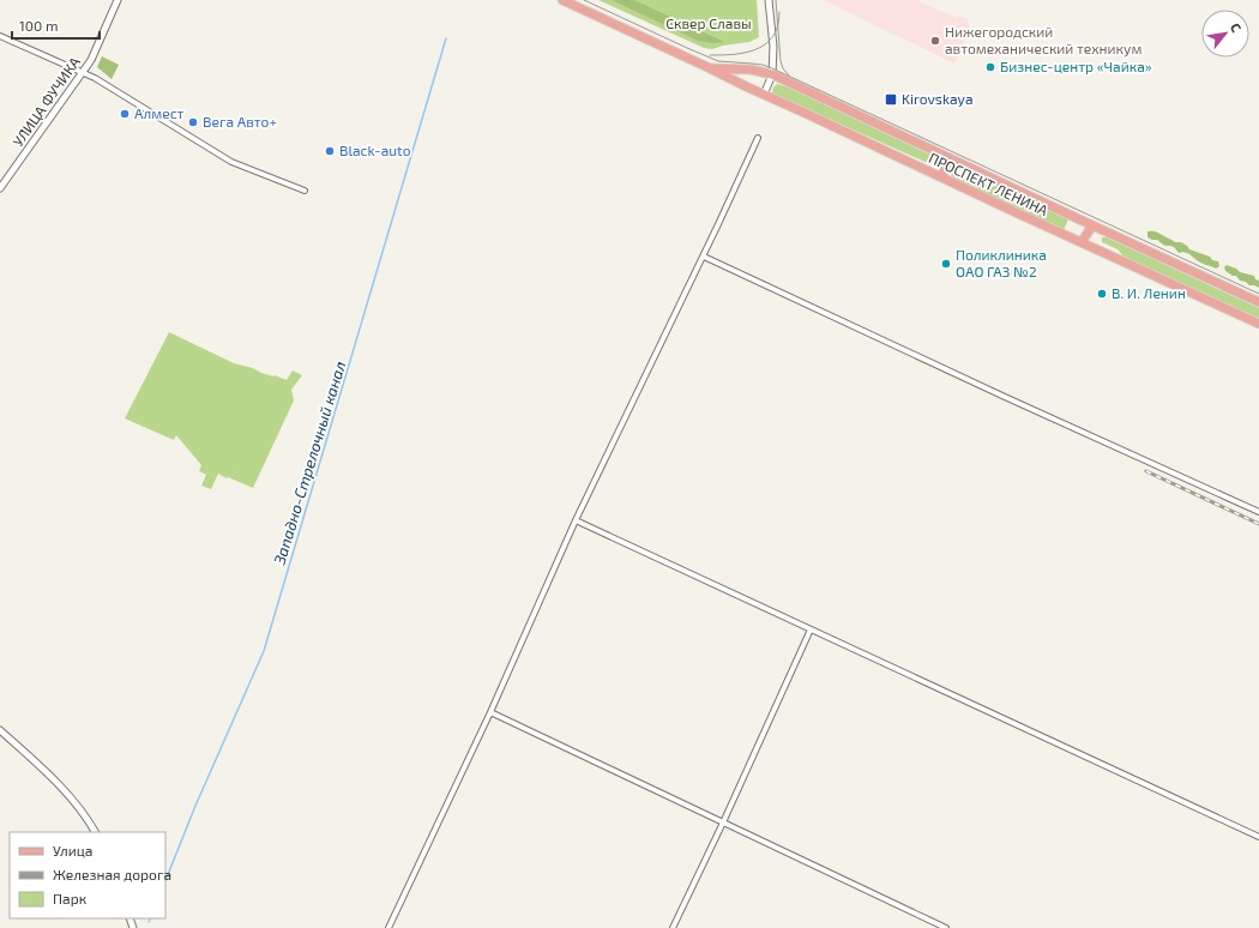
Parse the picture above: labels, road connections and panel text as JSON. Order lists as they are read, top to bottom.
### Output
{
  "streets": {
    "main road": ["ПРОСПЕКТ ЛЕНИНА"],
    "street": ["УЛИЦА ФУЧИКА"]
  },
  "water": ["Западно-Стрелочный канал"],
  "parks": ["Сквер Славы"],
  "places": {
    "other": [
      "Нижегородский автомеханический техникум",
      "Бизнес-центр «Чайка»",
      "Алмест",
      "Вега Авто+",
      "Black-auto",
      "Поликлиника ОАО ГАЗ №2",
      "В. И. Ленин"
    ],
    "transit": ["Kirovskaya"]
  },
  "legend": ["Улица", "Железная дорога", "Парк"],
  "scale_bar": "100 m",
  "north": "top right"
}
